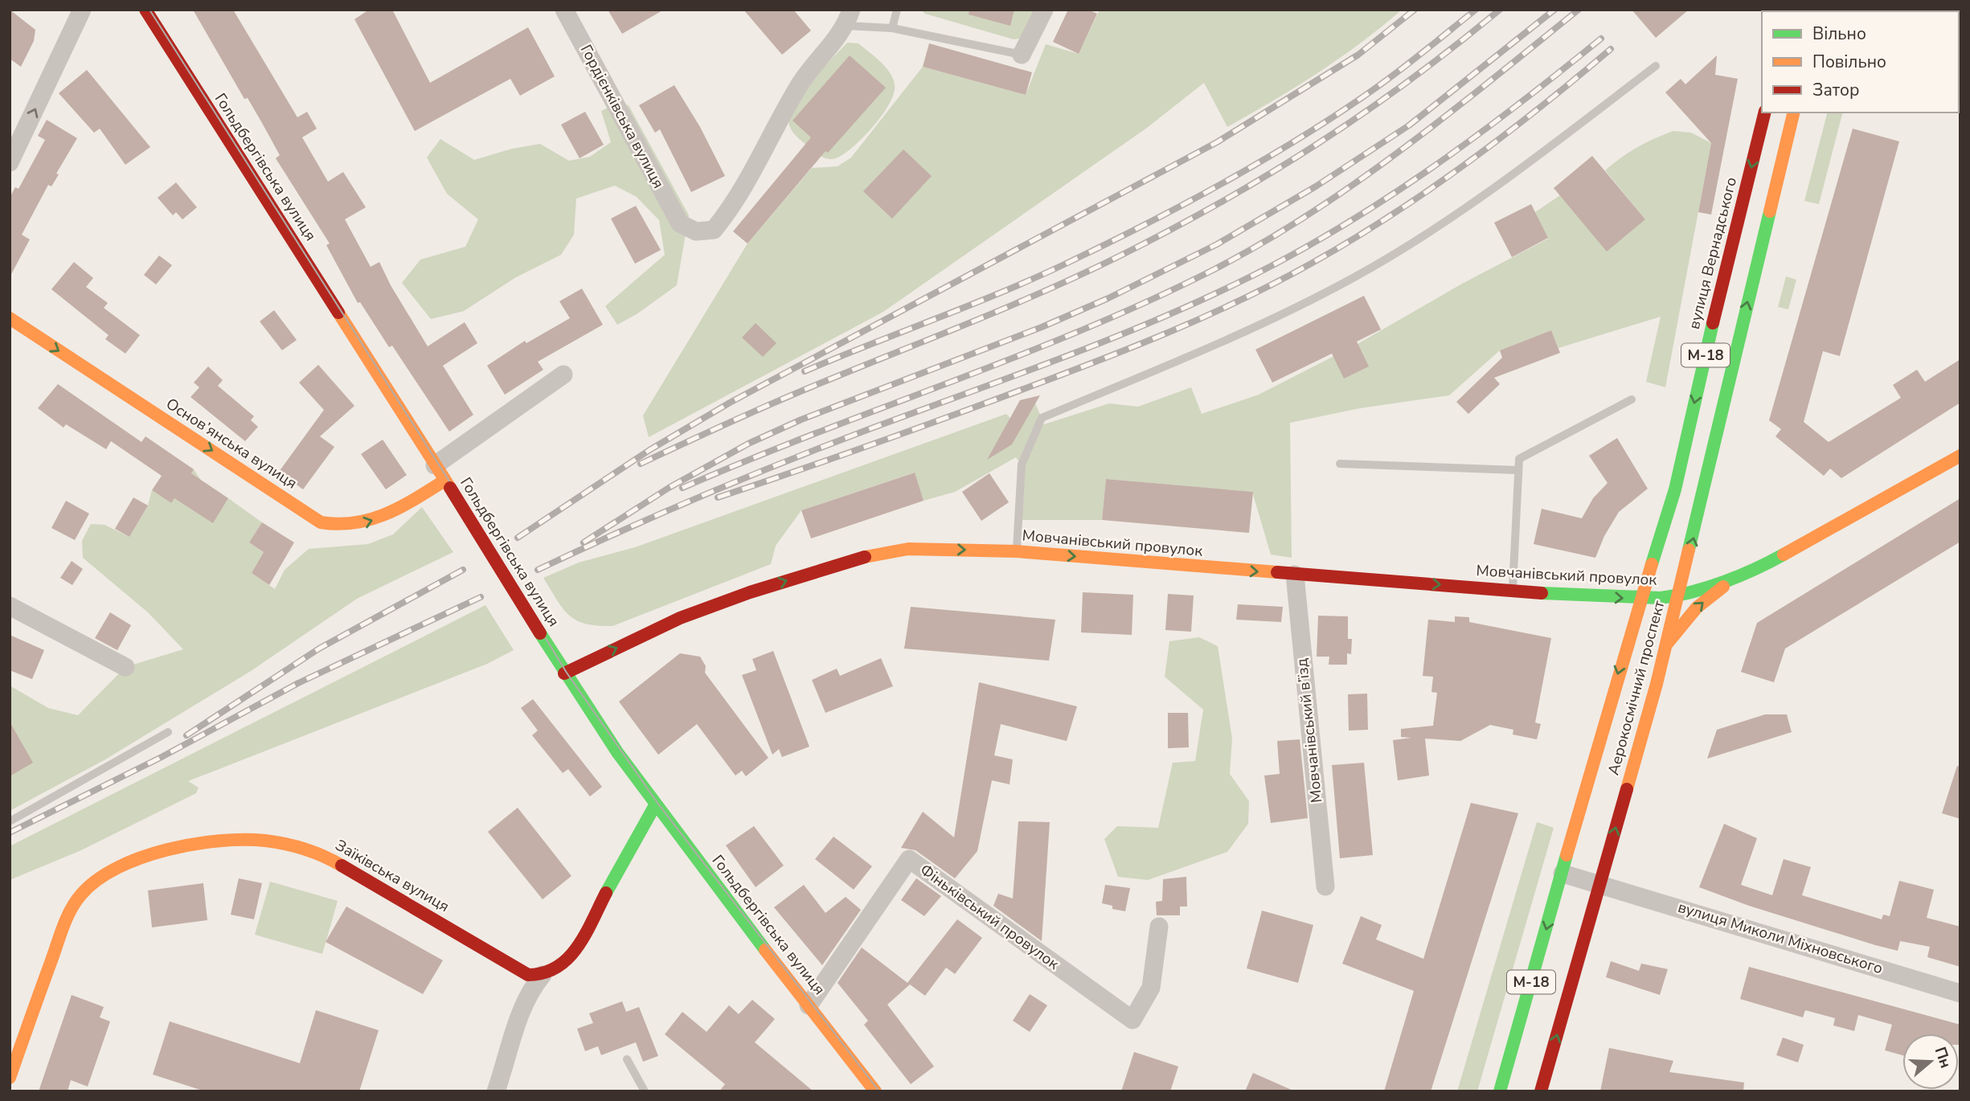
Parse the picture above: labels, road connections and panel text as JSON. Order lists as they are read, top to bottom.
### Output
{
  "streets": {
    "main road": [
      "Гольдбергівська вулиця",
      "вулиця Вернадського",
      "М-18",
      "Основ’янська вулиця",
      "Мовчанівський провулок",
      "Аерокосмічний проспект",
      "Заїківська вулиця"
    ],
    "street": [
      "Гордієнківська вулиця",
      "Мовчанівський в’їзд",
      "Фіньківський провулок",
      "вулиця Миколи Міхновського"
    ]
  },
  "crossings": [
    ["Гольдбергівська вулиця", "Основ’янська вулиця"],
    ["Гольдбергівська вулиця", "Мовчанівський провулок"],
    ["Гольдбергівська вулиця", "Фіньківський провулок"],
    ["вулиця Вернадського", "Мовчанівський провулок"],
    ["вулиця Вернадського", "Аерокосмічний проспект"],
    ["М-18", "Мовчанівський провулок"],
    ["М-18", "Аерокосмічний проспект"],
    ["Мовчанівський провулок", "Аерокосмічний проспект"],
    ["Мовчанівський провулок", "Мовчанівський в’їзд"],
    ["Аерокосмічний проспект", "вулиця Миколи Міхновського"]
  ],
  "one_way": ["Основ’янська вулиця", "Мовчанівський провулок"],
  "legend": ["Вільно", "Повільно", "Затор"],
  "north": "right"
}
